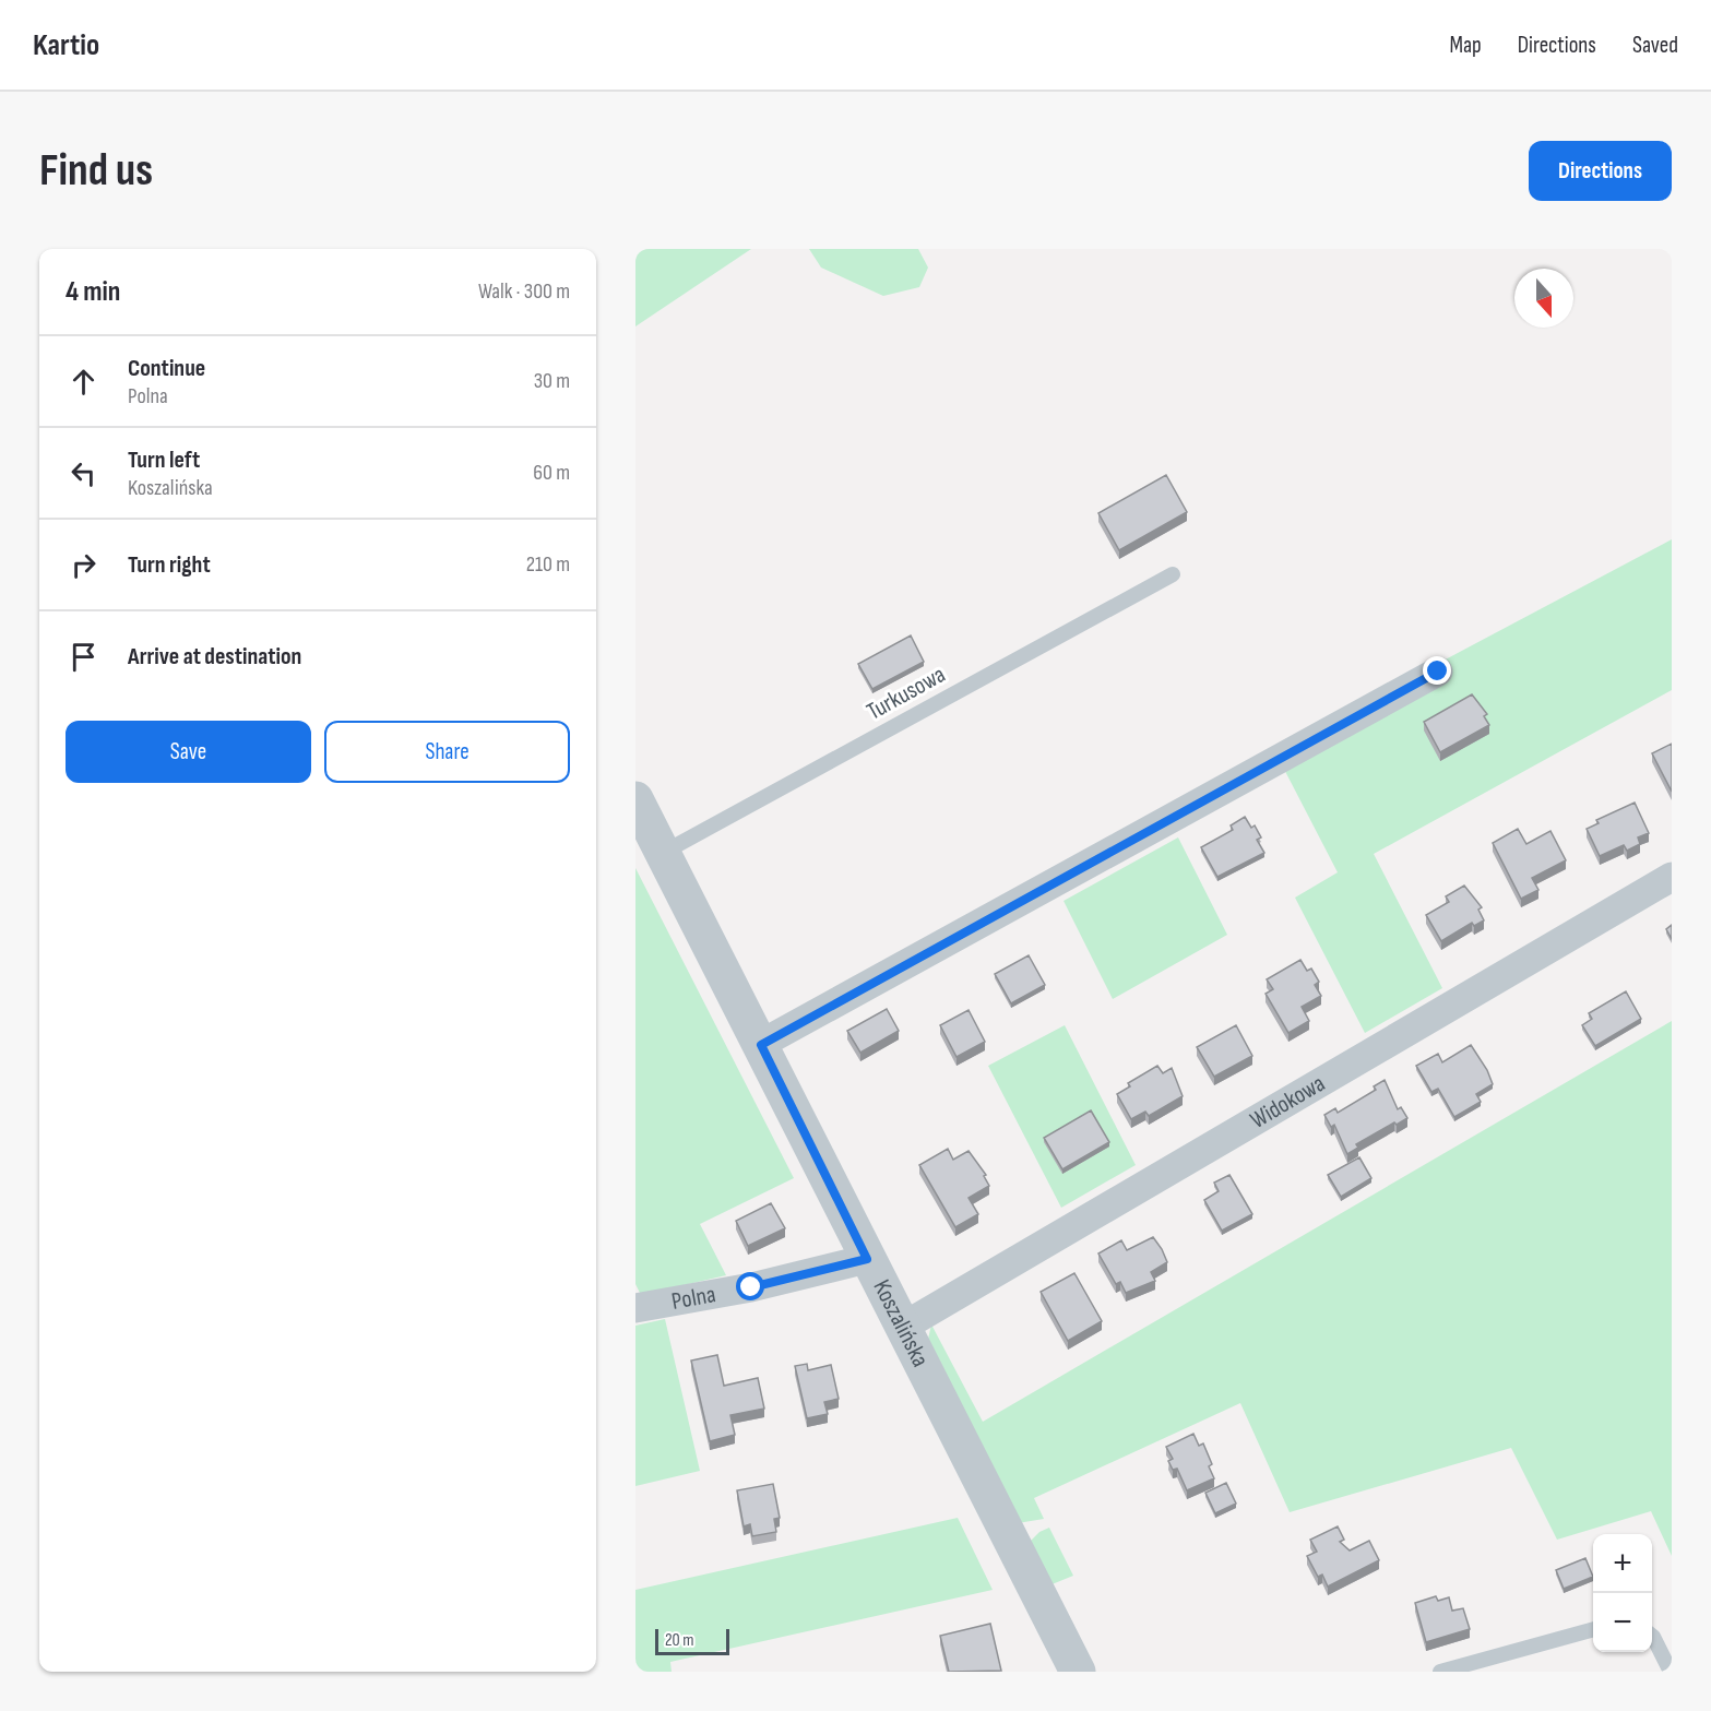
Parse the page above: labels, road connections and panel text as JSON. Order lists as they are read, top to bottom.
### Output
{
  "streets": {
    "street": ["Widokowa", "Polna", "Koszalińska"],
    "lane": ["Turkusowa"]
  },
  "crossings": [
    ["Turkusowa", "Koszalińska"],
    ["Widokowa", "Koszalińska"],
    ["Polna", "Koszalińska"]
  ],
  "scale_bar": "20 m",
  "north": "bottom",
  "page": {
    "header": "Kartio",
    "nav": ["Map", "Directions", "Saved"],
    "buttons": [
      "Directions",
      ["Save", "Share"]
    ],
    "title": "Find us",
    "heading": ["4 min", "Walk · 300 m"],
    "list": [
      ["Continue", "Polna", "30 m"],
      ["Turn left", "Koszalińska", "60 m"],
      ["Turn right", "210 m"],
      "Arrive at destination"
    ],
    "map_buttons": ["+", "−"],
    "scale": "20 m"
  }
}
